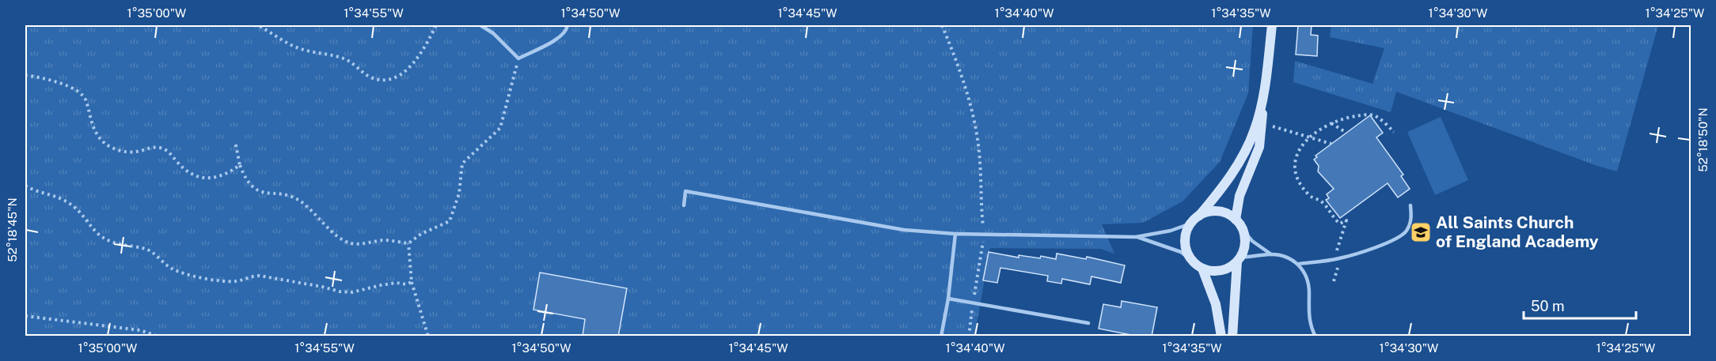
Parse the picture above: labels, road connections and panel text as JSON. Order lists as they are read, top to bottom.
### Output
{
  "places": {
    "school or university": ["All Saints Church of England Academy"]
  },
  "scale_bar": "50 m",
  "coordinates": [
    "1°35'00\"W",
    "1°34'55\"W",
    "1°34'50\"W",
    "1°34'45\"W",
    "1°34'40\"W",
    "1°34'35\"W",
    "1°34'30\"W",
    "1°34'25\"W",
    "52°18'50\"N",
    "52°18'45\"N"
  ]
}
